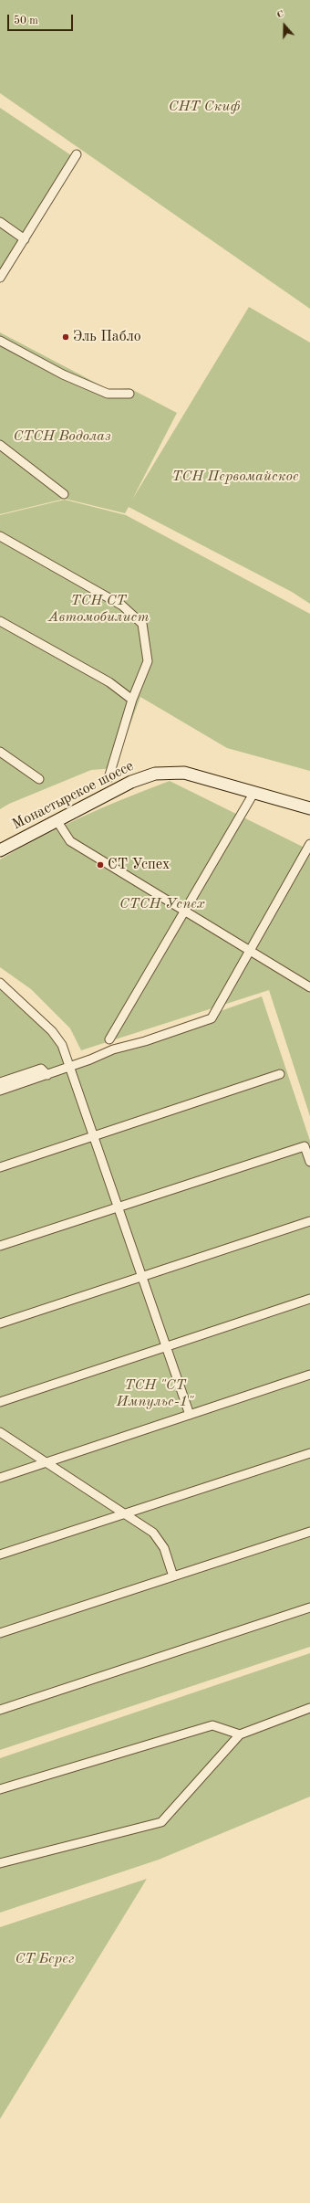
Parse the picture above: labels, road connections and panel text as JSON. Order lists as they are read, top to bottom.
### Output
{
  "streets": {
    "main road": ["Монастырское шоссе"]
  },
  "parks": [
    "СНТ Скиф",
    "СТСН Водолаз",
    "ТСН Первомайское",
    "ТСН СТ Автомобилист",
    "СТСН Успех",
    "ТСН \"СТ Импульс-1\"",
    "СТ Берег"
  ],
  "places": ["Эль Пабло", "СТ Успех"],
  "scale_bar": "50 m",
  "north": "top"
}
